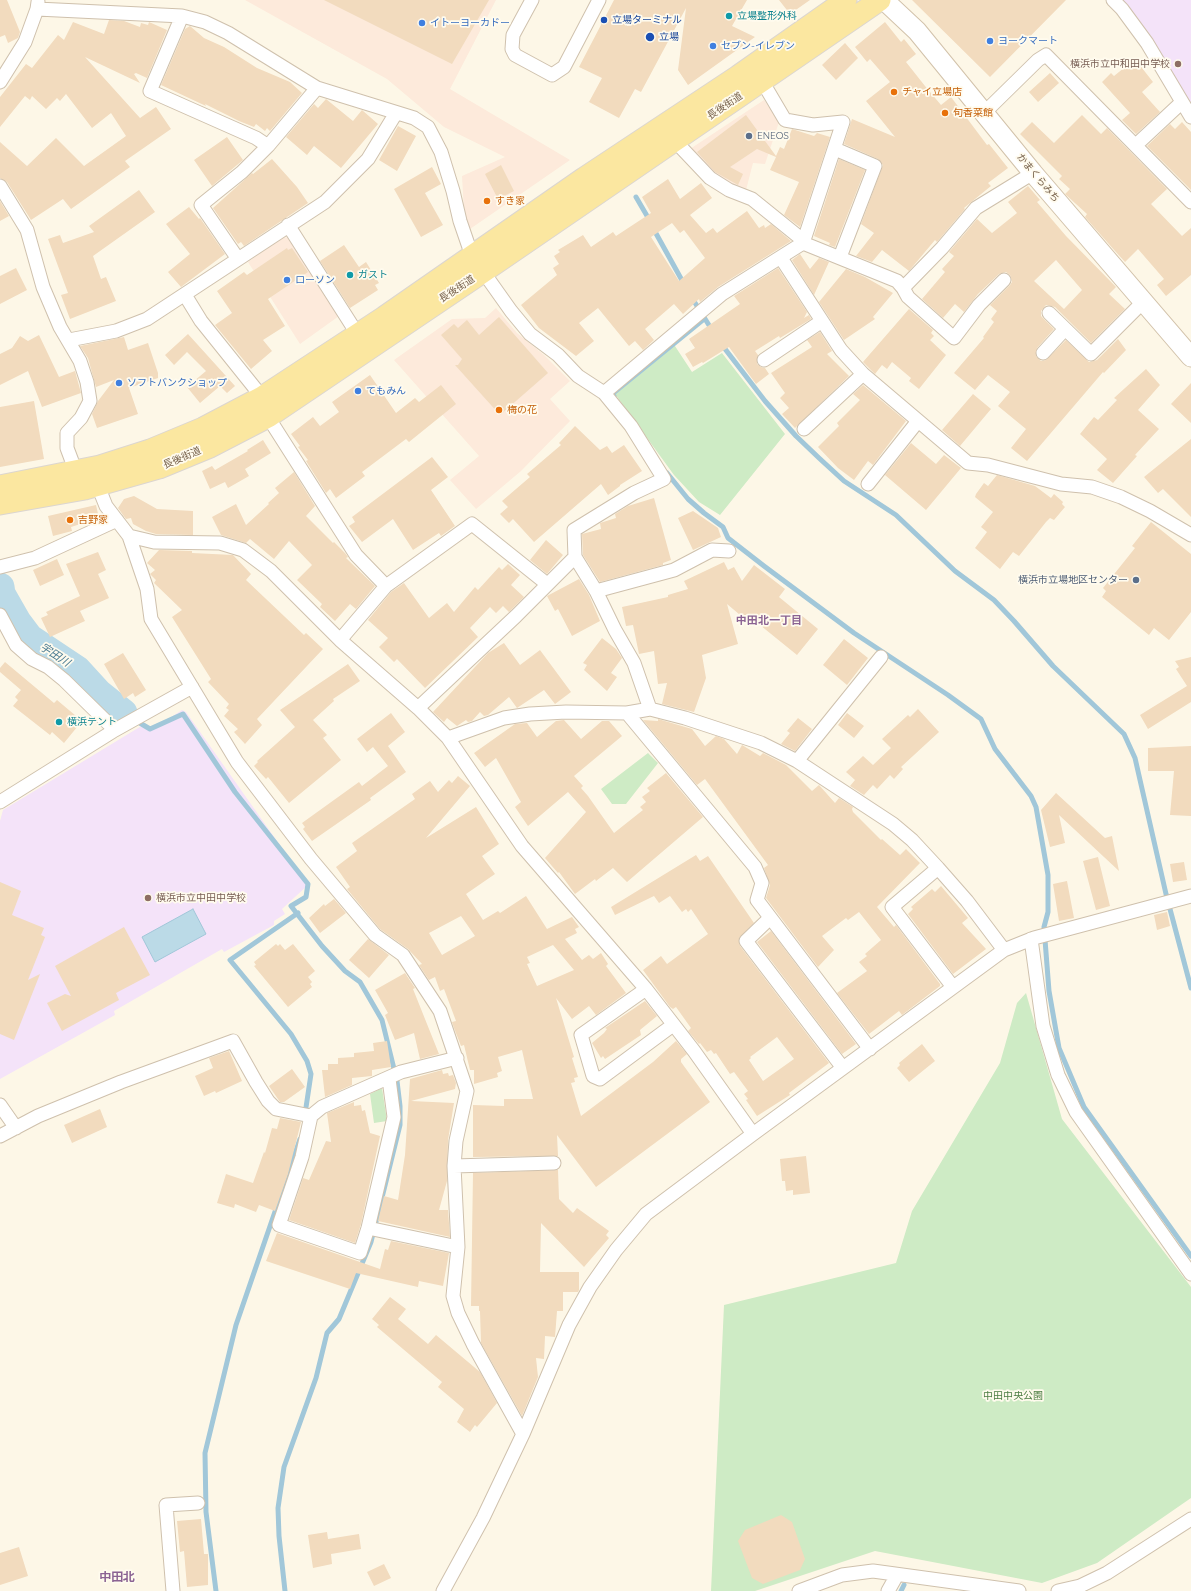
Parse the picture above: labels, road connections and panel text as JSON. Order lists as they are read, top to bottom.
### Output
{
  "streets": {
    "main road": ["長後街道", "かまくらみち"]
  },
  "districts": ["中田北一丁目", "中田北"],
  "water": ["宇田川"],
  "parks": ["中田中央公園"],
  "places": [
    "立場整形外科",
    "立場ターミナル",
    "イトーヨーカドー",
    "立場",
    "ヨークマート",
    "セブン-イレブン",
    "横浜市立中和田中学校",
    "チャイ立場店",
    "旬香菜館",
    "ENEOS",
    "すき家",
    "ガスト",
    "ローソン",
    "ソフトバンクショップ",
    "てもみん",
    "梅の花",
    "吉野家",
    "横浜市立場地区センター",
    "横浜テント",
    "横浜市立中田中学校"
  ]
}
